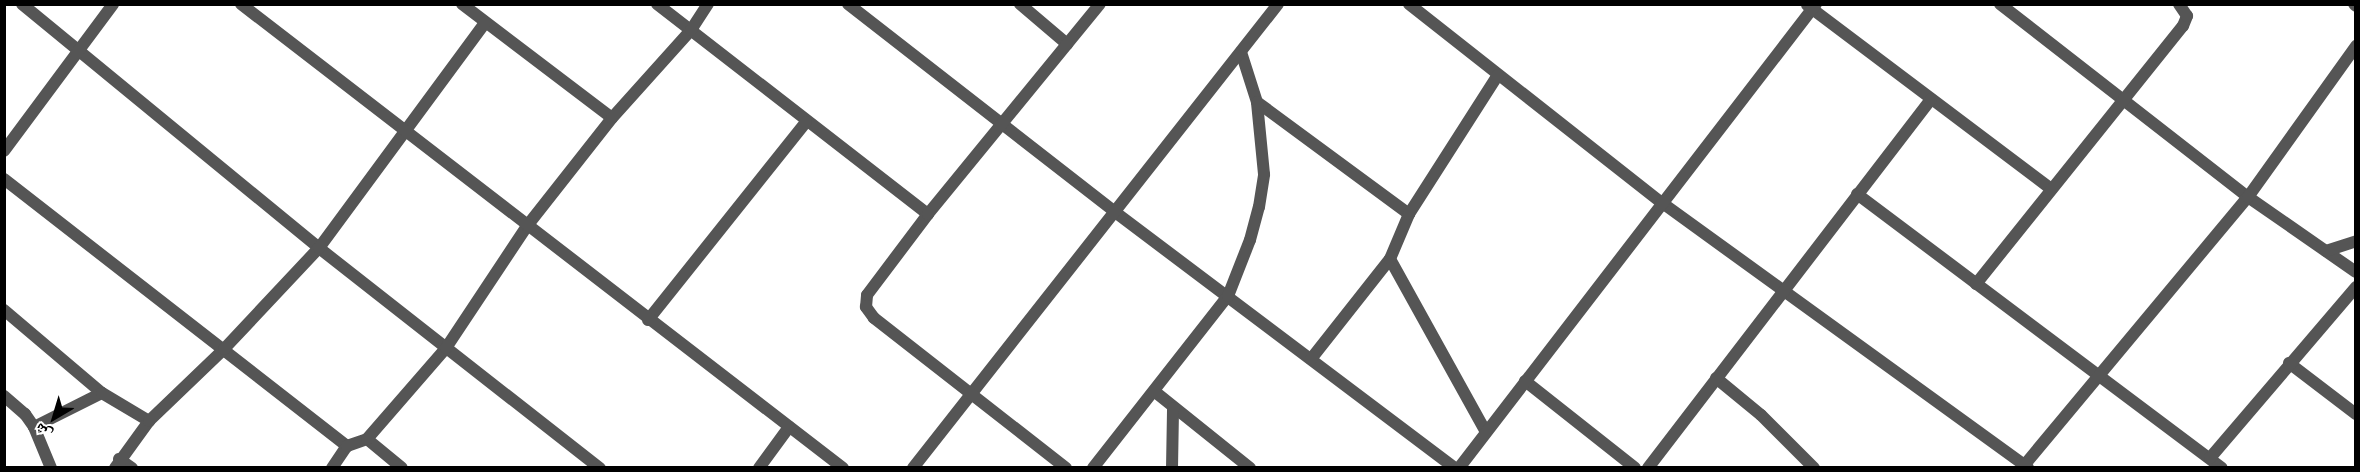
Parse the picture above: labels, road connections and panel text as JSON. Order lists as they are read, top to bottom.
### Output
{
  "north": "bottom left"
}
